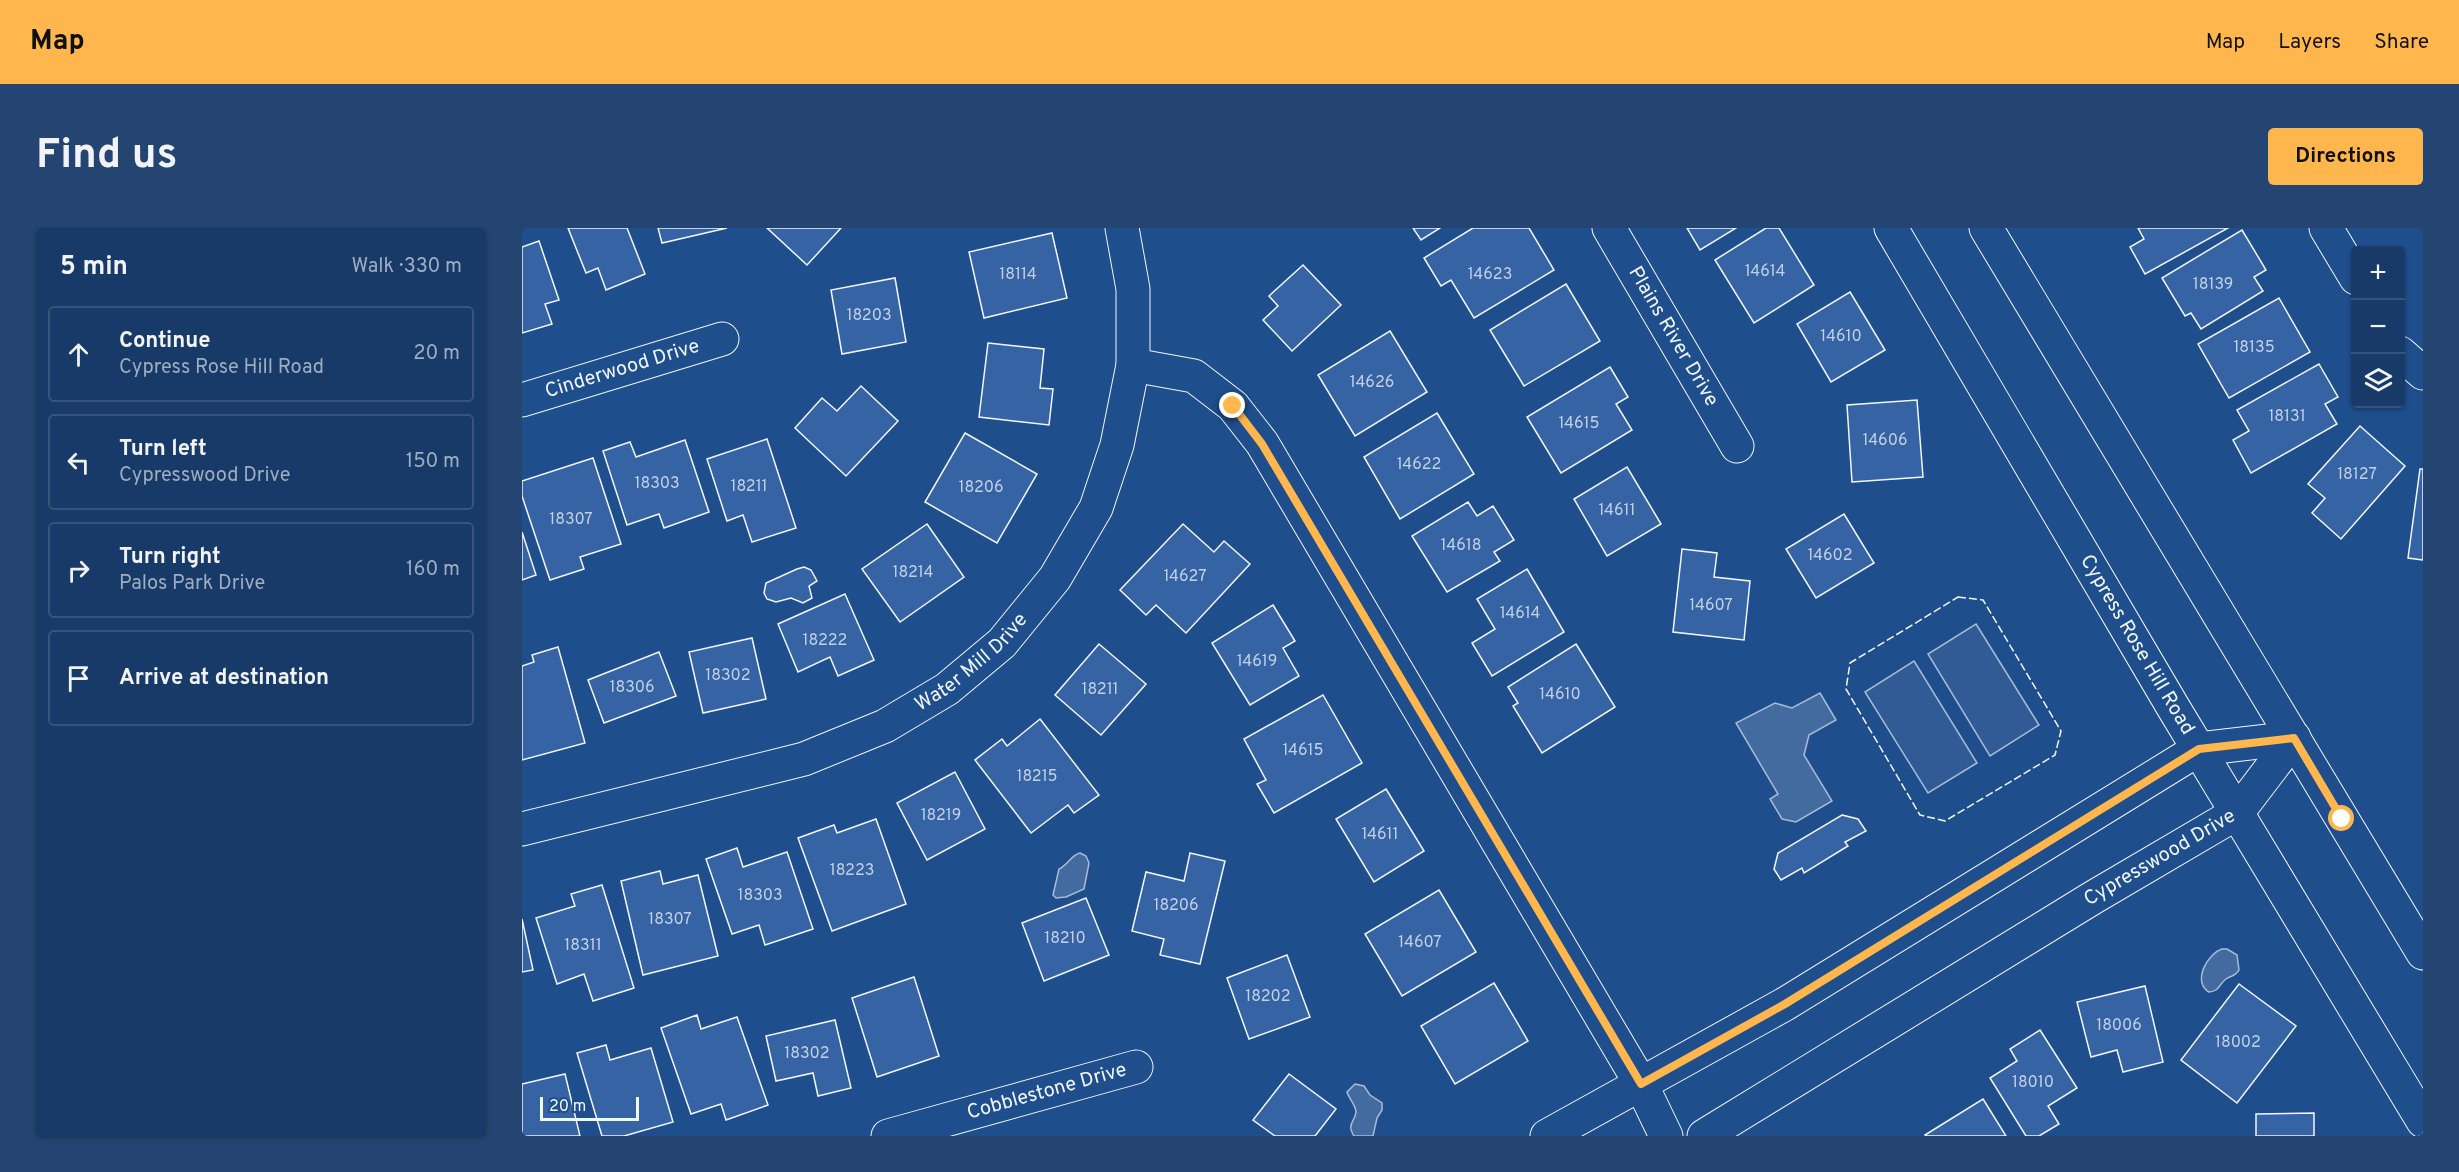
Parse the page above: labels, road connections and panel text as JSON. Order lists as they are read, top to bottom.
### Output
{
  "streets": {
    "main road": [
      "Plains River Drive",
      "Cinderwood Drive",
      "Cypress Rose Hill Road",
      "Water Mill Drive",
      "Cypresswood Drive",
      "Cobblestone Drive"
    ]
  },
  "crossings": [
    ["Cypress Rose Hill Road", "Cypresswood Drive"]
  ],
  "house_numbers": [
    "14614",
    "18114",
    "14623",
    "18139",
    "18203",
    "14610",
    "18135",
    "14626",
    "18131",
    "14615",
    "14606",
    "14622",
    "18127",
    "18303",
    "18211",
    "18206",
    "14611",
    "18307",
    "14618",
    "14602",
    "18214",
    "14627",
    "14607",
    "14614",
    "18222",
    "14619",
    "18302",
    "18306",
    "18211",
    "14610",
    "14615",
    "18215",
    "18219",
    "14611",
    "18223",
    "18303",
    "18206",
    "18307",
    "18210",
    "14607",
    "18311",
    "18202",
    "18006",
    "18002",
    "18302",
    "18010"
  ],
  "scale_bar": "20 m",
  "page": {
    "header": "Map",
    "nav": ["Map", "Layers", "Share"],
    "buttons": "Directions",
    "title": "Find us",
    "heading": ["5 min", "Walk · 330 m"],
    "map_buttons": ["+", "−"],
    "list": [
      ["Continue", "Cypress Rose Hill Road", "20 m"],
      ["Turn left", "Cypresswood Drive", "150 m"],
      ["Turn right", "Palos Park Drive", "160 m"],
      "Arrive at destination"
    ],
    "scale": "20 m"
  }
}
